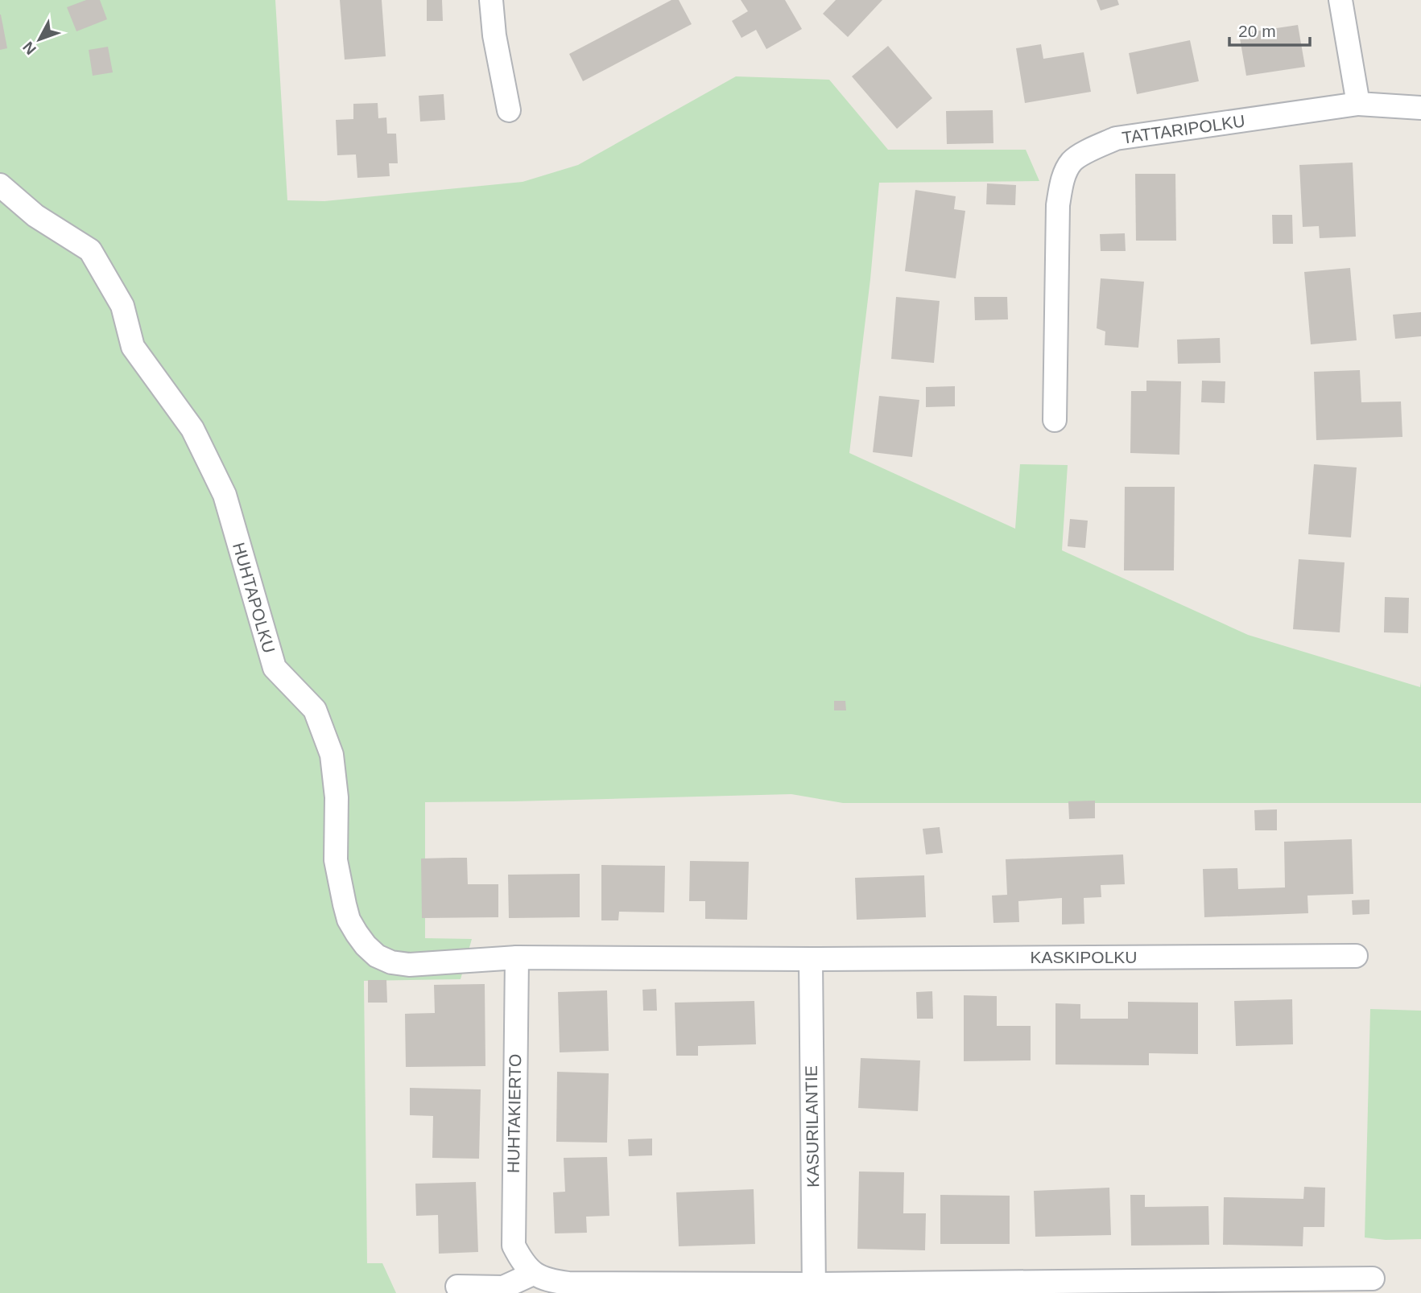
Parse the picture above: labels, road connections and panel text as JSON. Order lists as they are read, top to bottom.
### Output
{
  "streets": {
    "street": [
      "TATTARIPOLKU",
      "HUHTAPOLKU",
      "KASKIPOLKU",
      "HUHTAKIERTO",
      "KASURILANTIE"
    ]
  },
  "crossings": [
    ["HUHTAPOLKU", "HUHTAKIERTO"],
    ["KASKIPOLKU", "KASURILANTIE"]
  ],
  "scale_bar": "20 m",
  "north": "bottom left"
}
